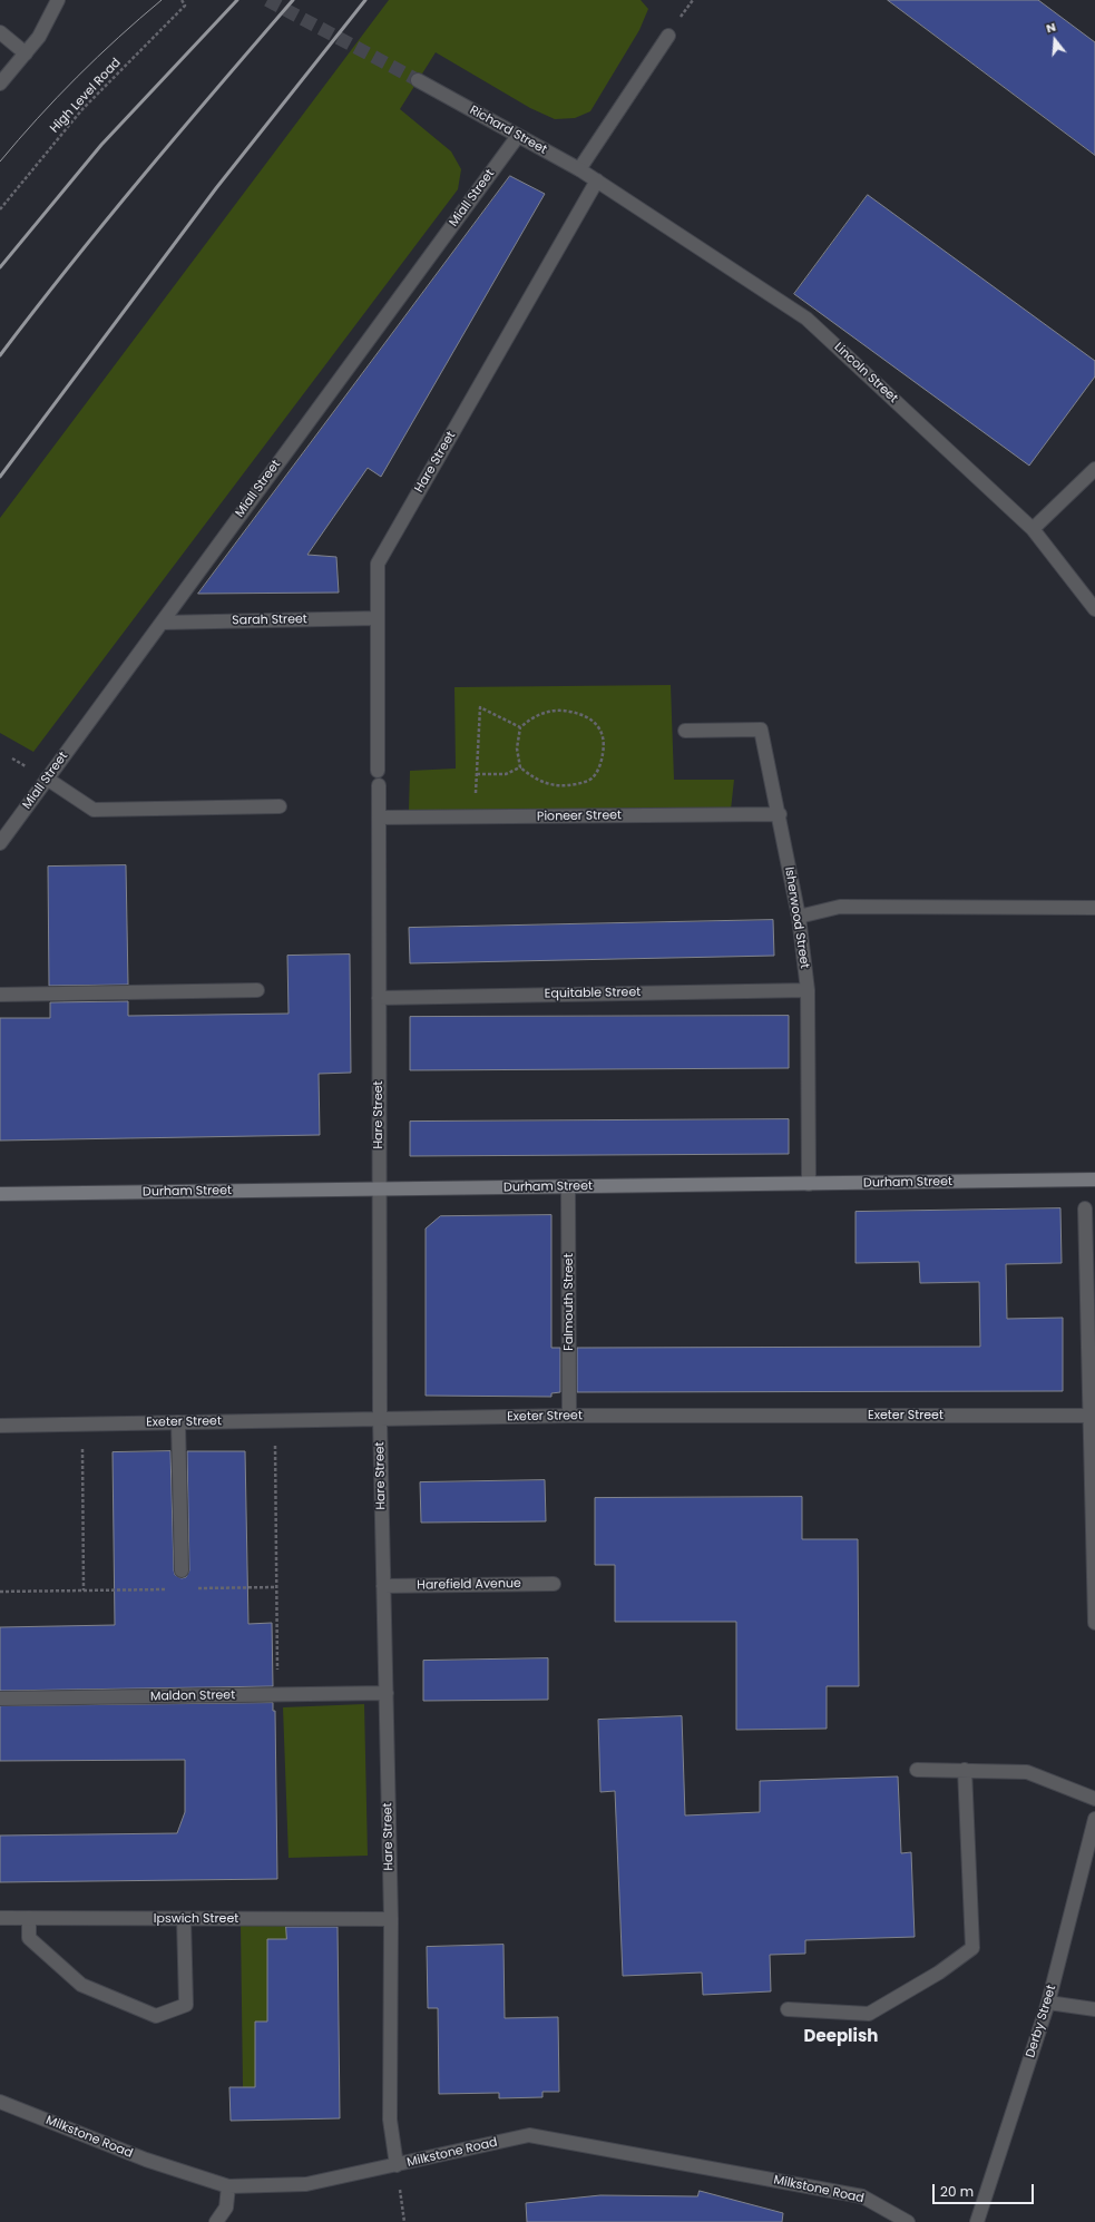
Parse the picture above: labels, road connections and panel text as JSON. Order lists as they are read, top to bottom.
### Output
{
  "streets": {
    "main road": ["Durham Street"],
    "street": [
      "Richard Street",
      "Miall Street",
      "Lincoln Street",
      "Hare Street",
      "Sarah Street",
      "Pioneer Street",
      "Isherwood Street",
      "Equitable Street",
      "Falmouth Street",
      "Exeter Street",
      "Harefield Avenue",
      "Maldon Street",
      "Ipswich Street",
      "Derby Street",
      "Milkstone Road"
    ],
    "path": ["High Level Road"]
  },
  "crossings": [
    ["Richard Street", "Miall Street"],
    ["Richard Street", "Lincoln Street"],
    ["Richard Street", "Hare Street"],
    ["Miall Street", "Sarah Street"],
    ["Lincoln Street", "Hare Street"],
    ["Hare Street", "Sarah Street"],
    ["Hare Street", "Pioneer Street"],
    ["Hare Street", "Equitable Street"],
    ["Hare Street", "Durham Street"],
    ["Hare Street", "Exeter Street"],
    ["Hare Street", "Harefield Avenue"],
    ["Hare Street", "Maldon Street"],
    ["Hare Street", "Ipswich Street"],
    ["Hare Street", "Milkstone Road"],
    ["Pioneer Street", "Isherwood Street"],
    ["Isherwood Street", "Equitable Street"],
    ["Isherwood Street", "Durham Street"],
    ["Durham Street", "Falmouth Street"],
    ["Falmouth Street", "Exeter Street"]
  ],
  "districts": ["Deeplish"],
  "scale_bar": "20 m",
  "north": "top"
}
